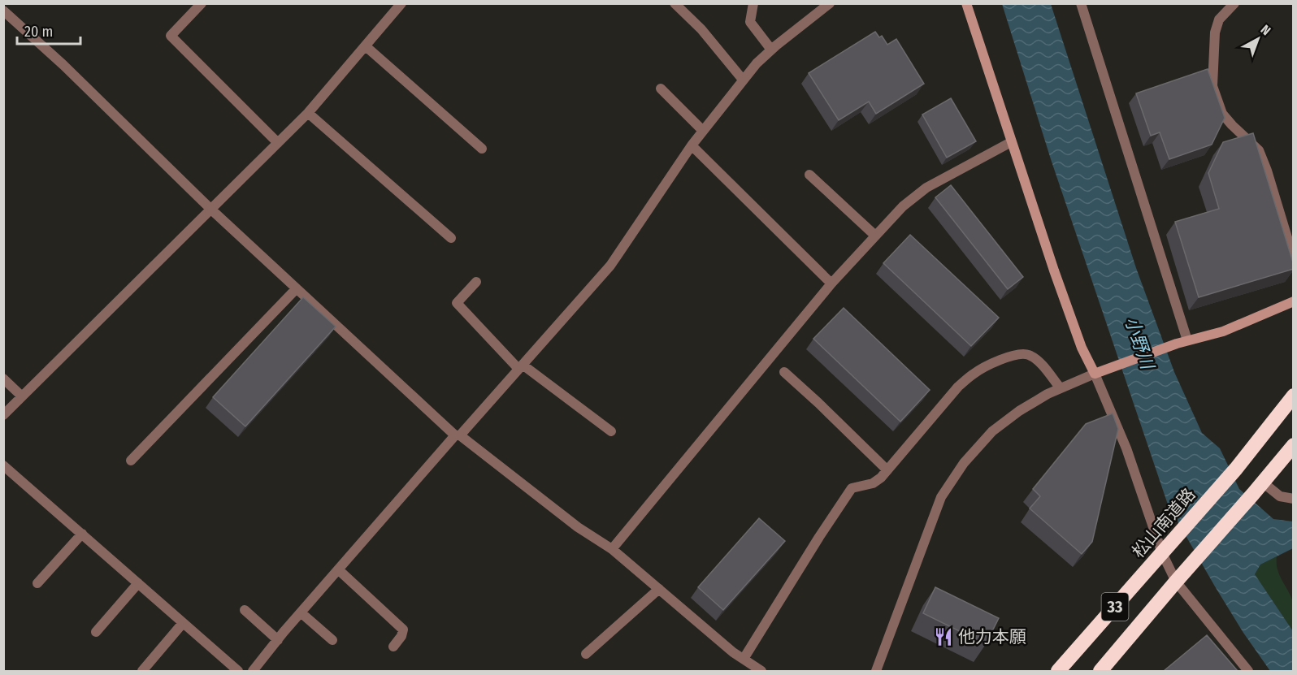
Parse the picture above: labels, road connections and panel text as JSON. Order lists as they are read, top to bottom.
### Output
{
  "streets": {
    "highway": ["松山南道路", "33"]
  },
  "water": ["小野川"],
  "places": {
    "restaurant": ["他力本願"]
  },
  "scale_bar": "20 m",
  "north": "top right"
}
